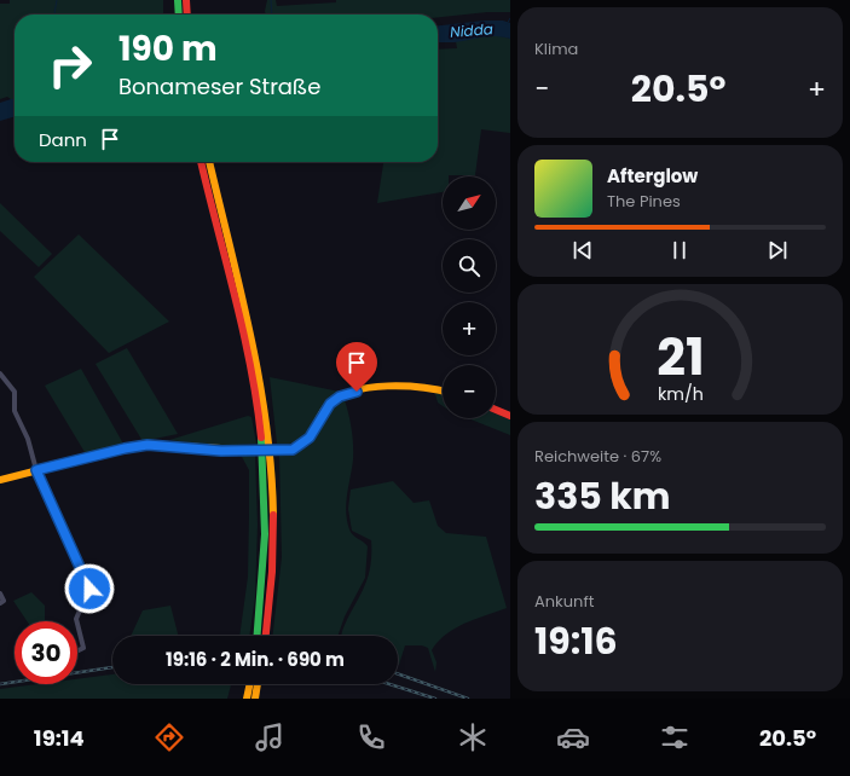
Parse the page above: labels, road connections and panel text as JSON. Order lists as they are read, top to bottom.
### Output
{
  "water": ["Nidda"],
  "north": "top right",
  "page": {
    "tile": [
      "Klima",
      ["Reichweite · 67%", "335 km"],
      ["Ankunft", "19:16"]
    ],
    "turn": ["190 m", "Bonameser Straße"],
    "heat": ["−", "20.5°", "+"],
    "then": "Dann",
    "song": ["Afterglow", "The Pines"],
    "map_buttons": ["+", "−"],
    "limit": "30",
    "trip": "19:16 · 2 Min. · 690 m",
    "tabs": ["19:14", "20.5°"],
    "gauge": ["21", "km/h"]
  }
}
